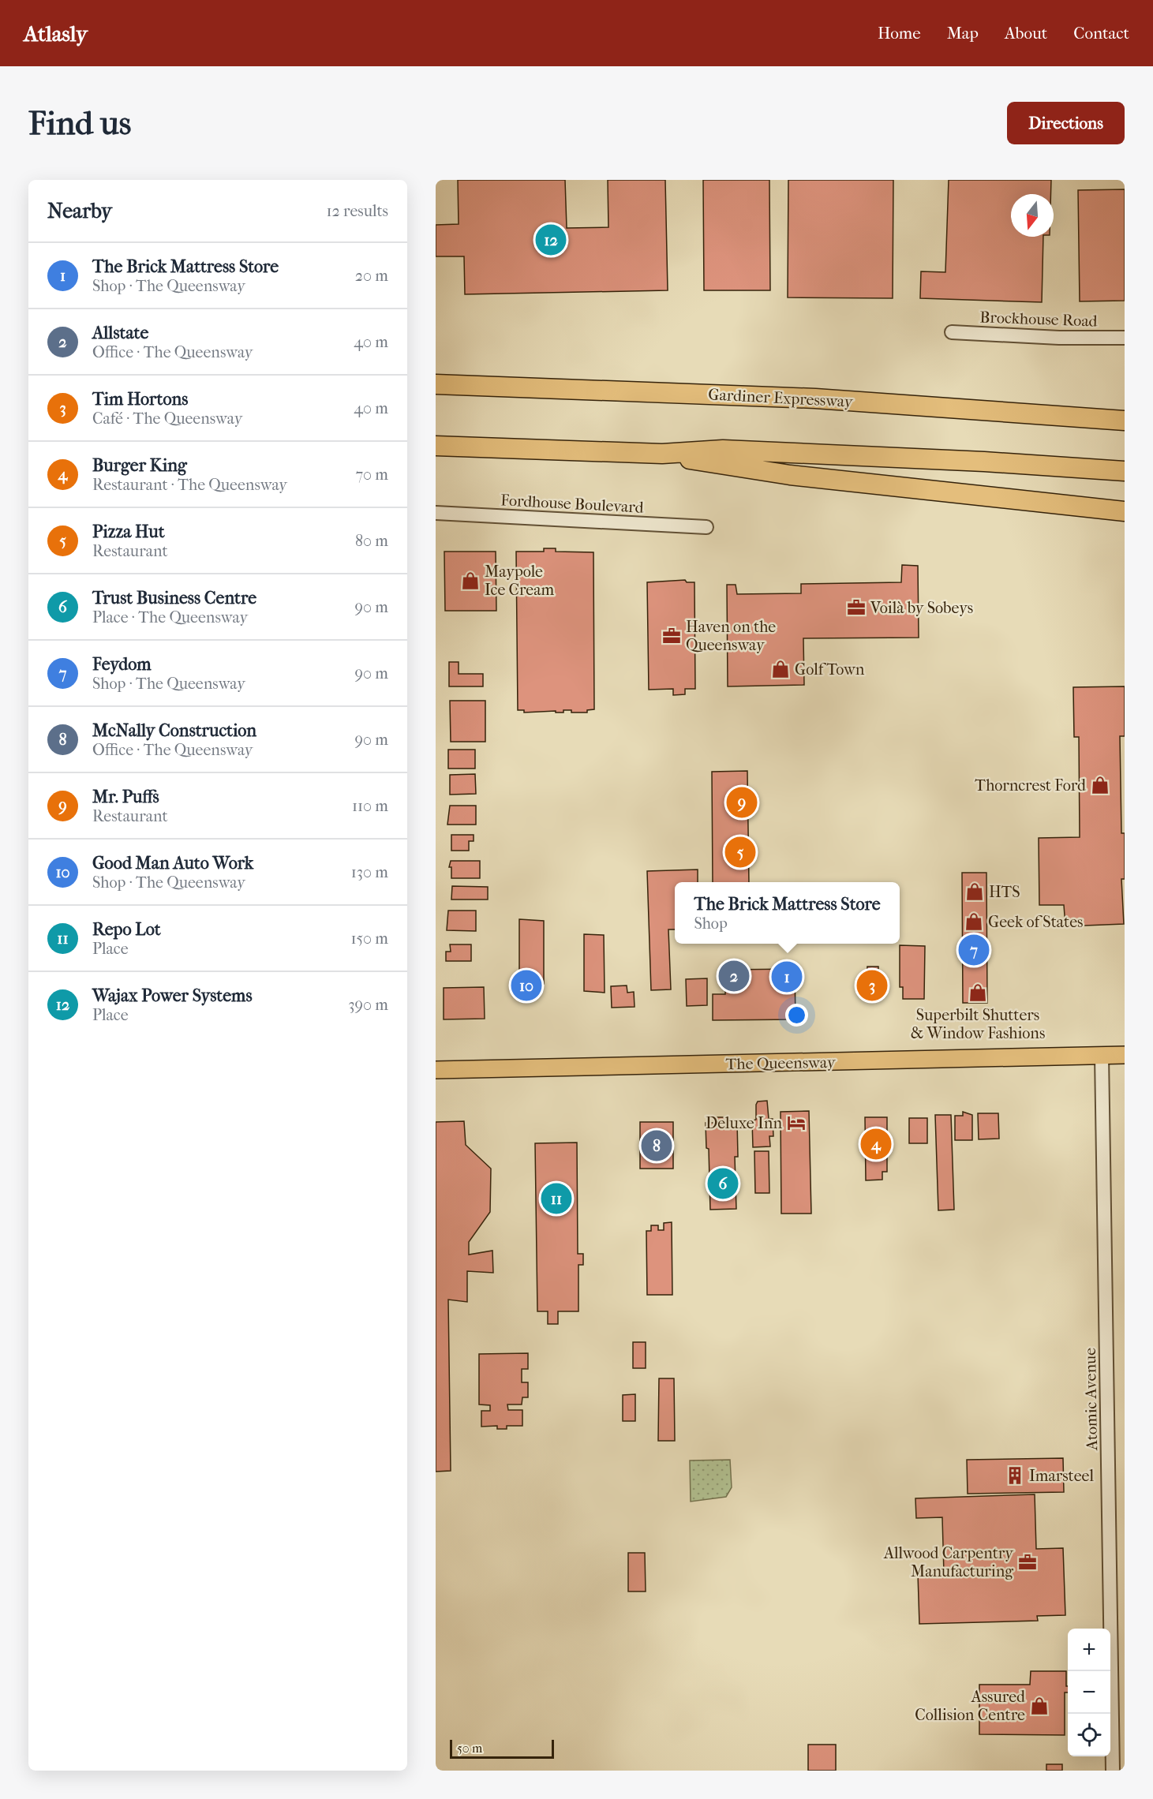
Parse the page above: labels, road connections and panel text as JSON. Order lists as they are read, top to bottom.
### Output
{
  "streets": {
    "highway": ["Gardiner Expressway"],
    "main road": ["The Queensway"],
    "street": ["Brockhouse Road", "Fordhouse Boulevard", "Atomic Avenue"]
  },
  "crossings": [
    ["The Queensway", "Atomic Avenue"]
  ],
  "places": {
    "shop": [
      "Maypole Ice Cream",
      "Golf Town",
      "Thorncrest Ford",
      "HTS",
      "Geek of States",
      "Superbilt Shutters & Window Fashions",
      "Assured Collision Centre"
    ],
    "office": ["Voilà by Sobeys", "Haven on the Queensway", "Allwood Carpentry Manufacturing"],
    "hotel": ["Deluxe Inn"],
    "building": ["Imarsteel"]
  },
  "scale_bar": "50 m",
  "north": "bottom",
  "page": {
    "header": "Atlasly",
    "nav": [
      "Home",
      "Map",
      "About",
      "Contact"
    ],
    "buttons": "Directions",
    "title": "Find us",
    "heading": ["Nearby", "12 results"],
    "pins": [
      "12",
      "9",
      "5",
      "7",
      "2",
      "1",
      "3",
      "10",
      "4",
      "8",
      "6",
      "11"
    ],
    "list": [
      {
        "mark": "1",
        "name": "The Brick Mattress Store",
        "note": "Shop · The Queensway",
        "value": "20 m"
      },
      {
        "mark": "2",
        "name": "Allstate",
        "note": "Office · The Queensway",
        "value": "40 m"
      },
      {
        "mark": "3",
        "name": "Tim Hortons",
        "note": "Café · The Queensway",
        "value": "40 m"
      },
      {
        "mark": "4",
        "name": "Burger King",
        "note": "Restaurant · The Queensway",
        "value": "70 m"
      },
      {
        "mark": "5",
        "name": "Pizza Hut",
        "note": "Restaurant",
        "value": "80 m"
      },
      {
        "mark": "6",
        "name": "Trust Business Centre",
        "note": "Place · The Queensway",
        "value": "90 m"
      },
      {
        "mark": "7",
        "name": "Feydom",
        "note": "Shop · The Queensway",
        "value": "90 m"
      },
      {
        "mark": "8",
        "name": "McNally Construction",
        "note": "Office · The Queensway",
        "value": "90 m"
      },
      {
        "mark": "9",
        "name": "Mr. Puffs",
        "note": "Restaurant",
        "value": "110 m"
      },
      {
        "mark": "10",
        "name": "Good Man Auto Work",
        "note": "Shop · The Queensway",
        "value": "130 m"
      },
      {
        "mark": "11",
        "name": "Repo Lot",
        "note": "Place",
        "value": "150 m"
      },
      {
        "mark": "12",
        "name": "Wajax Power Systems",
        "note": "Place",
        "value": "390 m"
      }
    ],
    "popup": ["The Brick Mattress Store", "Shop"],
    "map_buttons": ["+", "−"],
    "scale": "50 m"
  }
}
